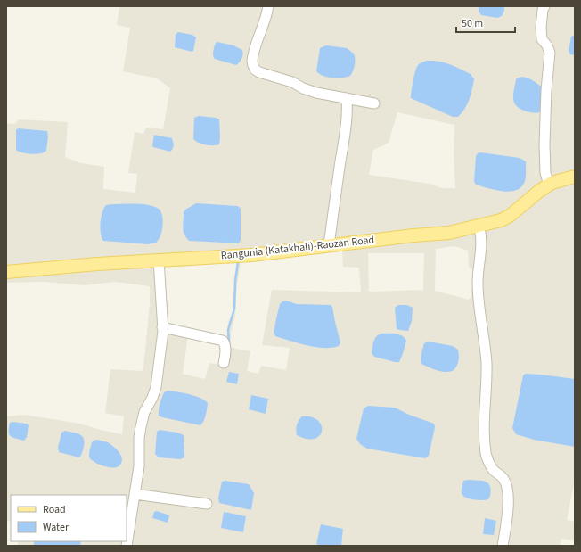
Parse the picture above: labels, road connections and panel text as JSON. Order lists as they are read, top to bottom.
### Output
{
  "streets": {
    "main road": ["Rangunia (Katakhali)-Raozan Road"]
  },
  "legend": ["Road", "Water"],
  "scale_bar": "50 m"
}
